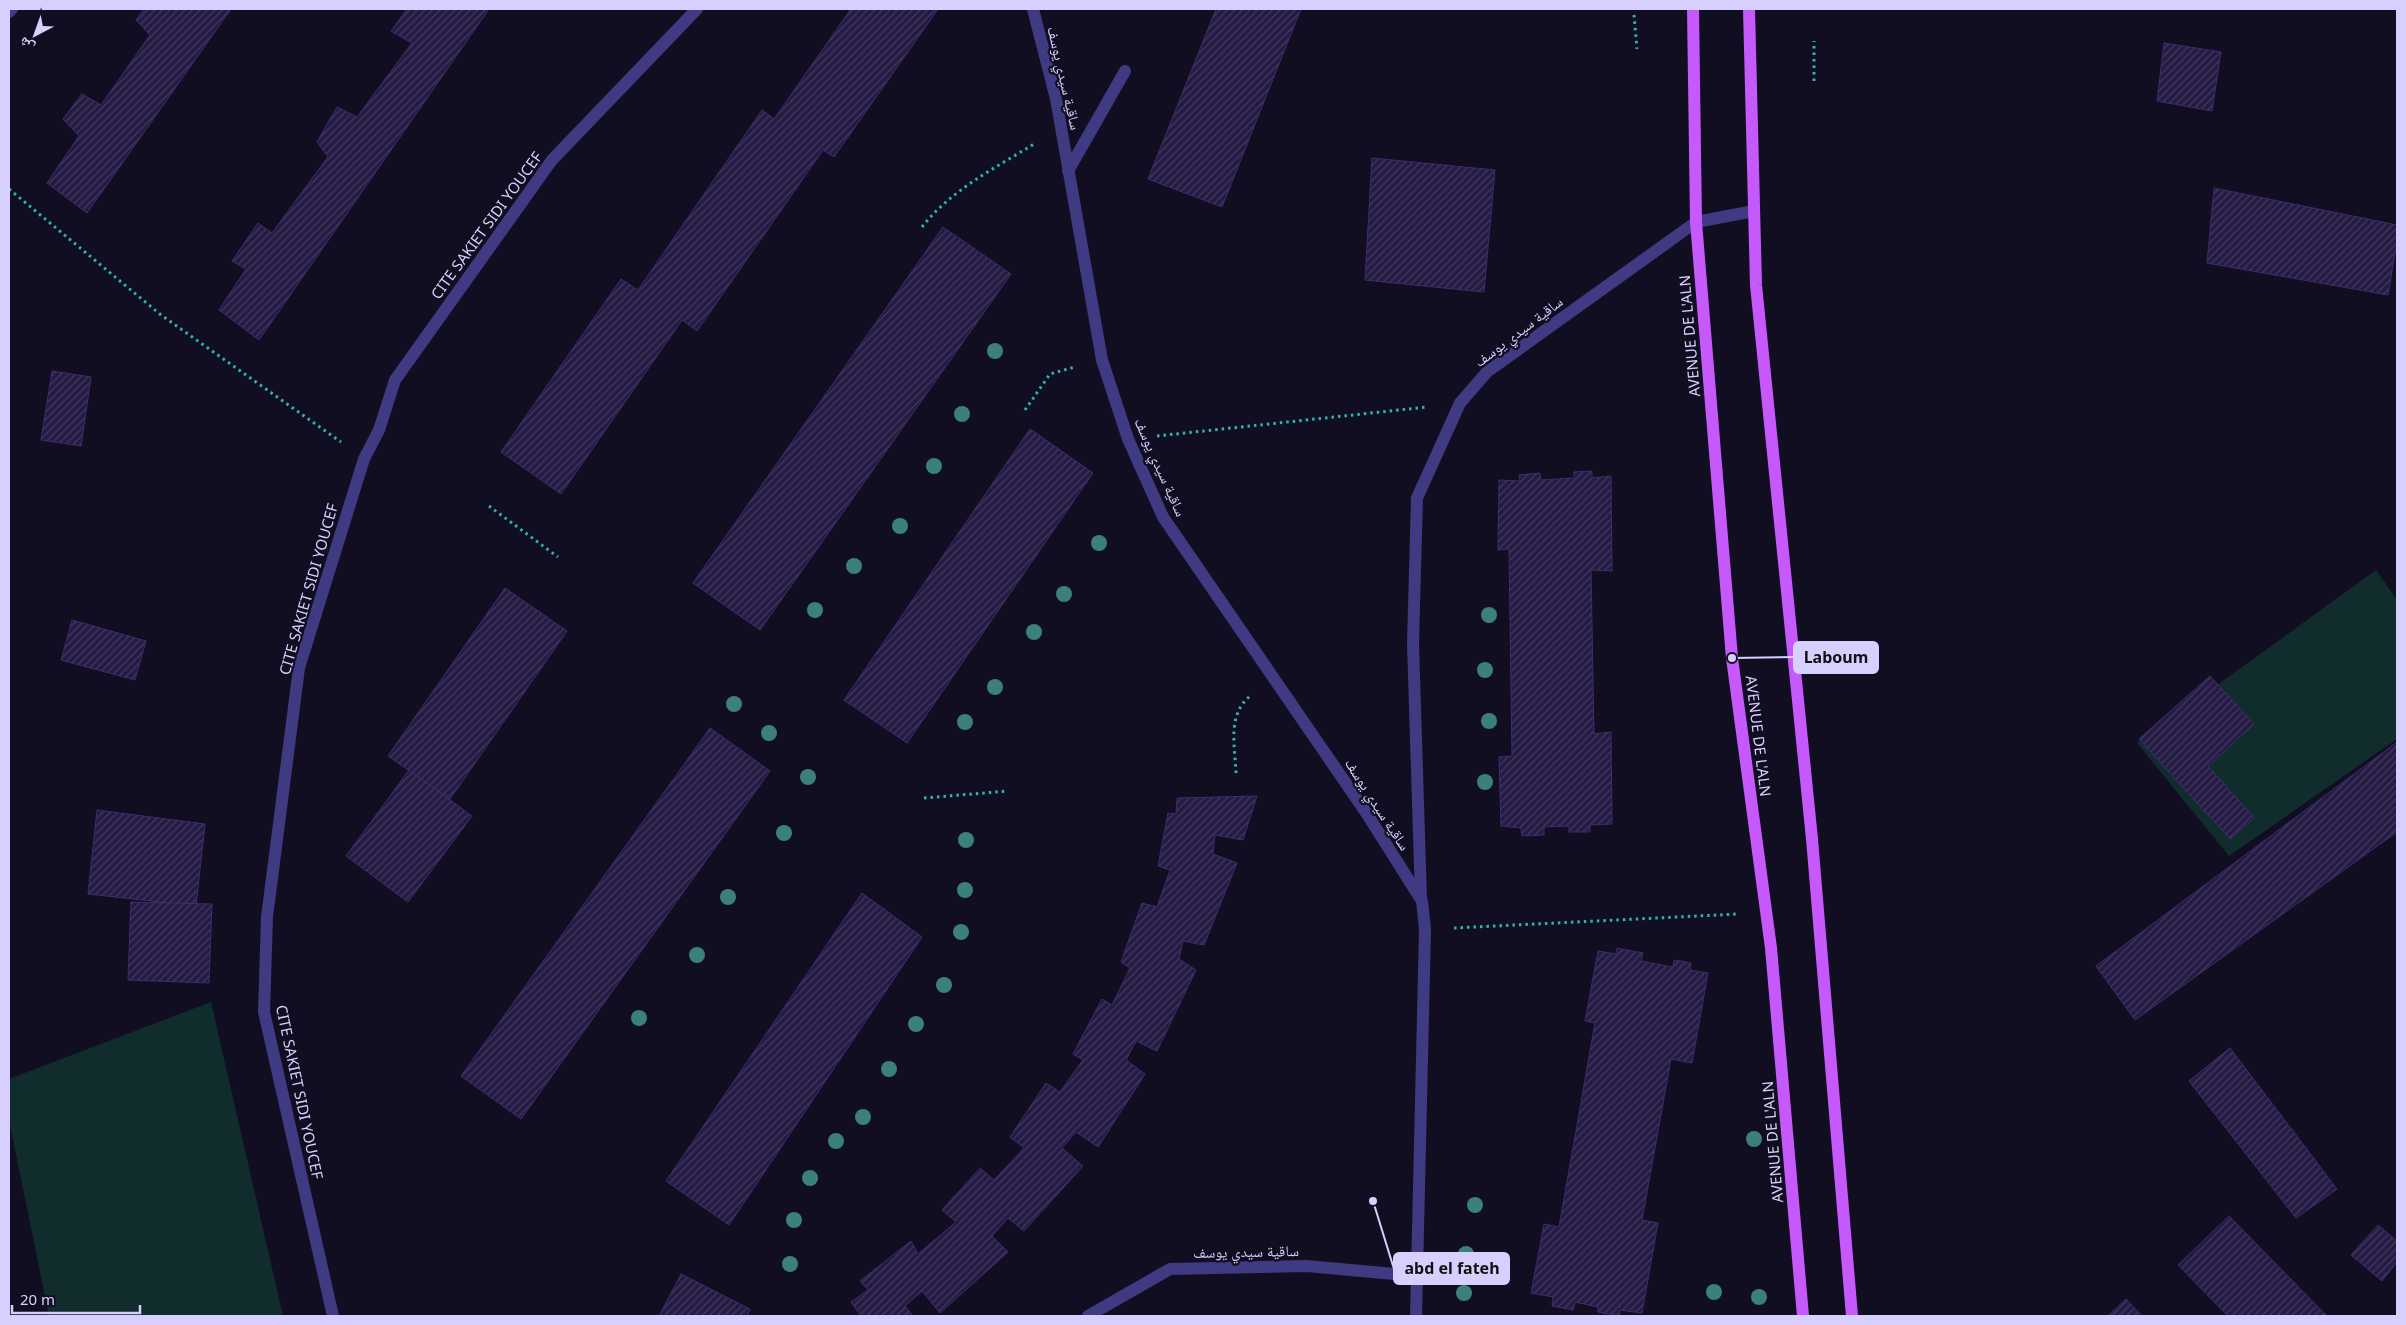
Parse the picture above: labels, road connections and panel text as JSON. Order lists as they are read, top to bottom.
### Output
{
  "streets": {
    "main road": ["AVENUE DE L'ALN"],
    "street": ["ساقية سيدي يوسف", "CITE SAKIET SIDI YOUCEF"]
  },
  "crossings": [
    ["ساقية سيدي يوسف", "AVENUE DE L'ALN"]
  ],
  "places": ["Laboum", "abd el fateh"],
  "scale_bar": "20 m",
  "north": "bottom left"
}
